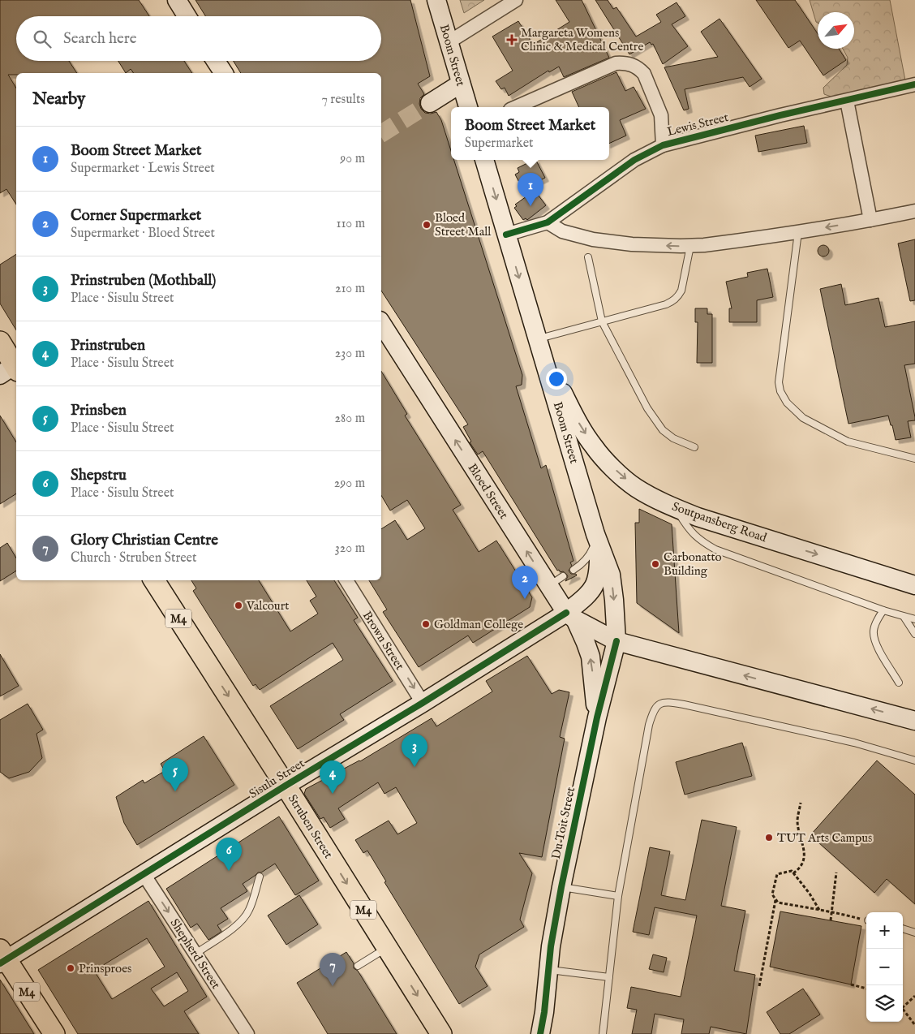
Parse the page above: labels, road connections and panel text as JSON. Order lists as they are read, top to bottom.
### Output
{
  "streets": {
    "main road": [
      "Boom Street",
      "Bloed Street",
      "Soutpansberg Road",
      "M4",
      "Sisulu Street",
      "Du Toit Street",
      "Struben Street"
    ],
    "street": ["Lewis Street", "Brown Street", "Shepherd Street"]
  },
  "crossings": [
    ["Boom Street", "Lewis Street"],
    ["Boom Street", "Bloed Street"],
    ["Boom Street", "Soutpansberg Road"],
    ["Boom Street", "Sisulu Street"],
    ["Boom Street", "Du Toit Street"],
    ["Bloed Street", "Sisulu Street"],
    ["Bloed Street", "Du Toit Street"],
    ["M4", "Sisulu Street"],
    ["Brown Street", "Sisulu Street"],
    ["Sisulu Street", "Du Toit Street"],
    ["Sisulu Street", "Struben Street"],
    ["Sisulu Street", "Shepherd Street"]
  ],
  "one_way": [
    "Boom Street",
    "Bloed Street",
    "Brown Street",
    "Struben Street",
    "Shepherd Street"
  ],
  "places": {
    "health": ["Margareta Womens Clinic & Medical Centre"],
    "other": [
      "Bloed Street Mall",
      "Carbonatto Building",
      "Valcourt",
      "Goldman College",
      "TUT Arts Campus",
      "Prinsproes"
    ]
  },
  "north": "top right",
  "page": {
    "search": "Search here",
    "heading": ["Nearby", "7 results"],
    "popup": ["Boom Street Market", "Supermarket"],
    "list": [
      {
        "mark": "1",
        "name": "Boom Street Market",
        "note": "Supermarket · Lewis Street",
        "value": "90 m"
      },
      {
        "mark": "2",
        "name": "Corner Supermarket",
        "note": "Supermarket · Bloed Street",
        "value": "110 m"
      },
      {
        "mark": "3",
        "name": "Prinstruben (Mothball)",
        "note": "Place · Sisulu Street",
        "value": "210 m"
      },
      {
        "mark": "4",
        "name": "Prinstruben",
        "note": "Place · Sisulu Street",
        "value": "230 m"
      },
      {
        "mark": "5",
        "name": "Prinsben",
        "note": "Place · Sisulu Street",
        "value": "280 m"
      },
      {
        "mark": "6",
        "name": "Shepstru",
        "note": "Place · Sisulu Street",
        "value": "290 m"
      },
      {
        "mark": "7",
        "name": "Glory Christian Centre",
        "note": "Church · Struben Street",
        "value": "320 m"
      }
    ],
    "pins": [
      "1",
      "2",
      "3",
      "5",
      "4",
      "6",
      "7"
    ],
    "map_buttons": ["+", "−"]
  }
}
